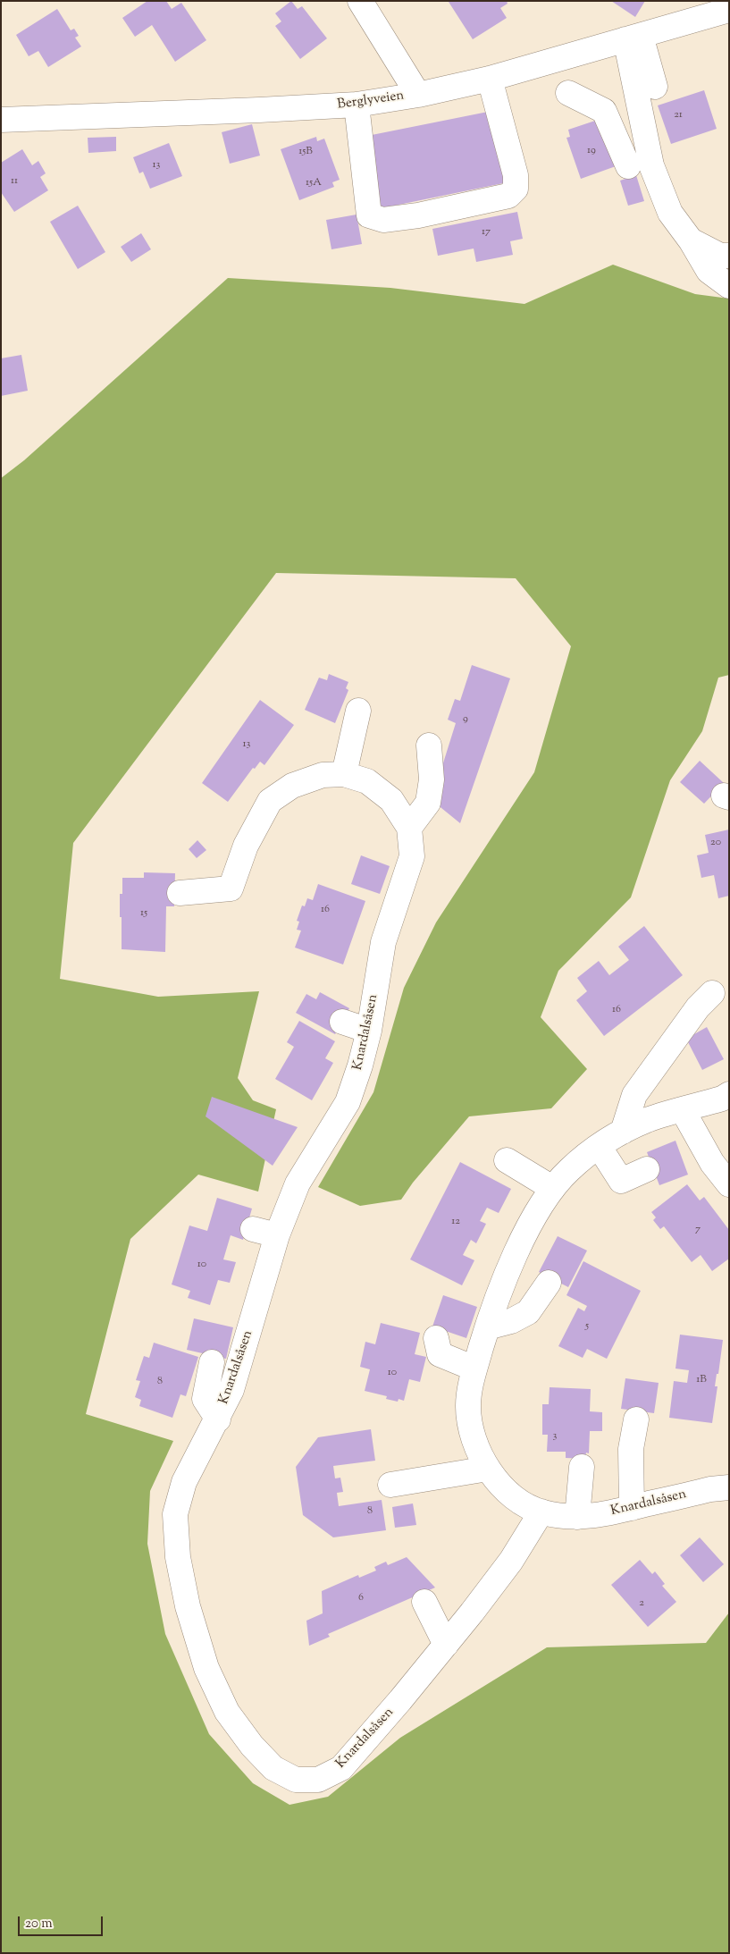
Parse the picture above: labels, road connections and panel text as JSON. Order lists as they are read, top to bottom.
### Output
{
  "streets": {
    "street": ["Berglyveien", "Knardalsåsen"]
  },
  "house_numbers": [
    "21",
    "19",
    "15B",
    "13",
    "11",
    "15A",
    "17",
    "9",
    "13",
    "20",
    "16",
    "15",
    "16",
    "12",
    "7",
    "10",
    "5",
    "10",
    "1B",
    "8",
    "3",
    "8",
    "6",
    "2"
  ],
  "scale_bar": "20 m"
}
